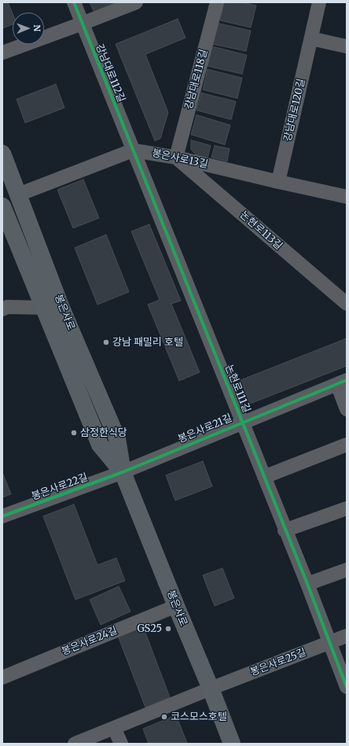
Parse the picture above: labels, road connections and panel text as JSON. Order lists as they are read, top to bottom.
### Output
{
  "streets": {
    "main road": ["봉은사로"],
    "street": [
      "강남대로112길",
      "강남대로118길",
      "강남대로120길",
      "봉은사로13길",
      "논현로113길",
      "논현로111길",
      "봉은사로21길",
      "봉은사로22길",
      "봉은사로24길",
      "봉은사로25길"
    ]
  },
  "crossings": [
    ["강남대로112길", "봉은사로13길"],
    ["강남대로112길", "논현로111길"],
    ["강남대로118길", "봉은사로13길"],
    ["강남대로118길", "논현로113길"],
    ["강남대로120길", "봉은사로13길"],
    ["봉은사로13길", "논현로113길"],
    ["봉은사로13길", "논현로111길"],
    ["봉은사로", "봉은사로21길"],
    ["봉은사로", "봉은사로22길"],
    ["봉은사로", "봉은사로24길"],
    ["봉은사로", "봉은사로25길"],
    ["논현로111길", "봉은사로21길"],
    ["논현로111길", "봉은사로25길"],
    ["봉은사로21길", "봉은사로22길"]
  ],
  "places": [
    "강남 패밀리 호텔",
    "삼정한식당",
    "GS25",
    "코스모스호텔"
  ],
  "north": "right"
}
